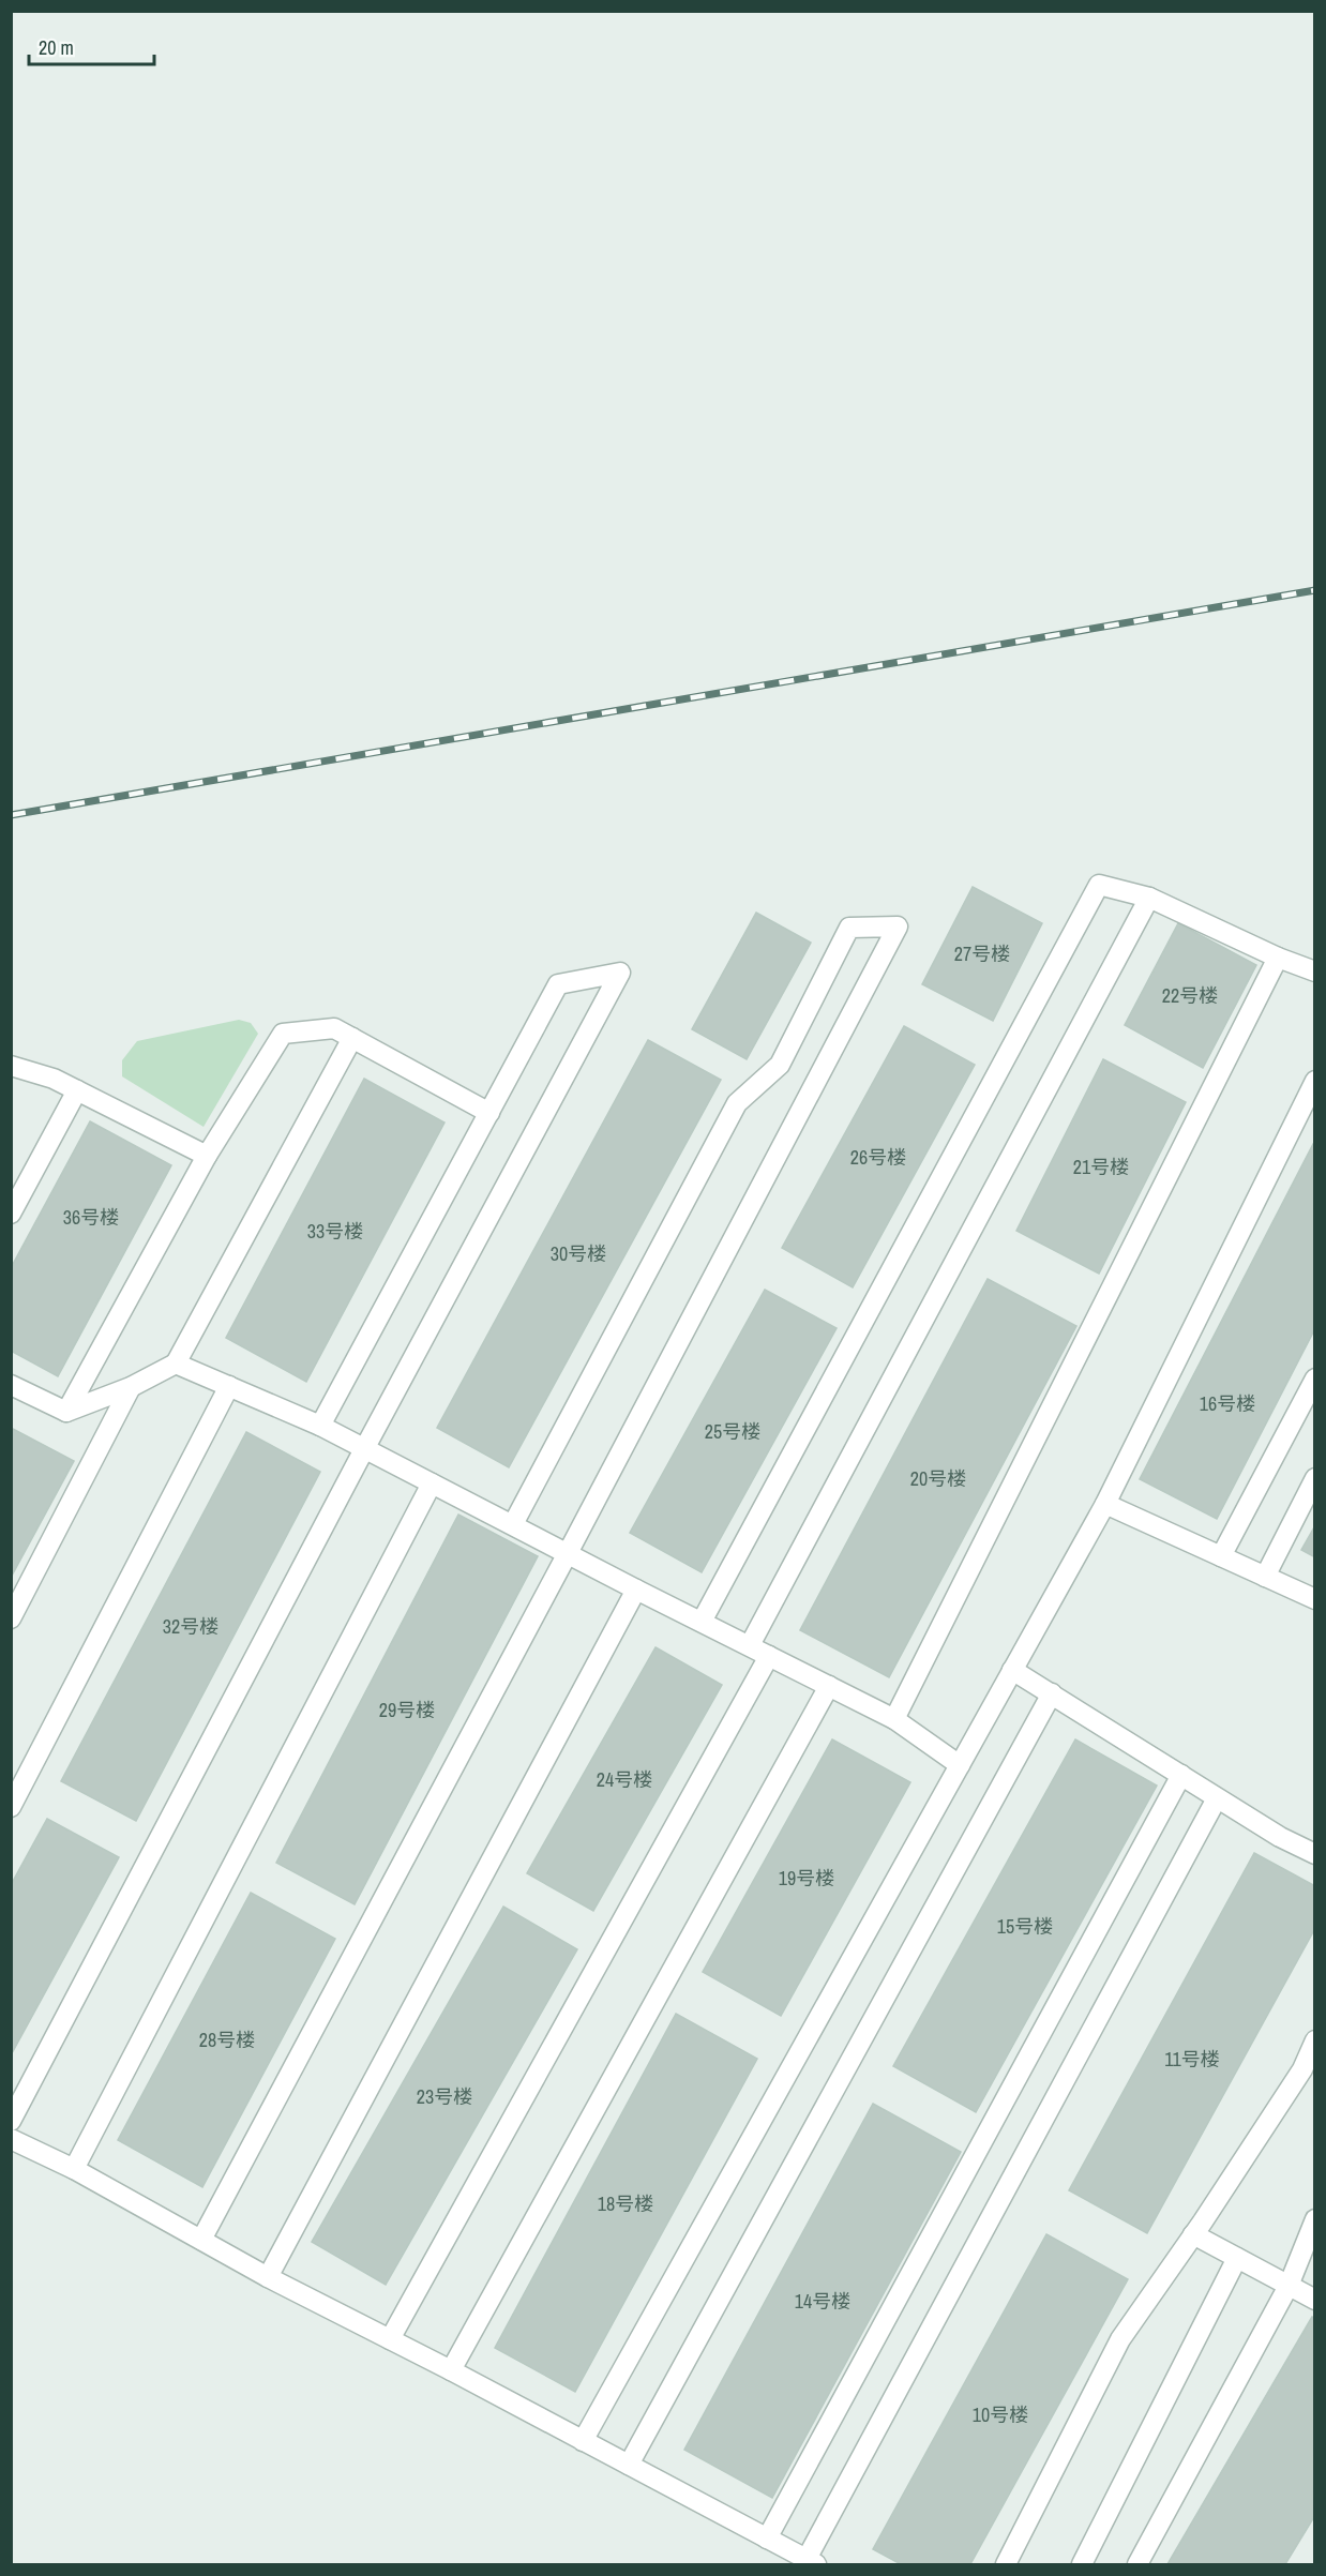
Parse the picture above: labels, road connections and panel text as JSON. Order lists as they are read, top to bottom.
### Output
{
  "house_numbers": [
    "27号楼",
    "22号楼",
    "26号楼",
    "21号楼",
    "36号楼",
    "33号楼",
    "30号楼",
    "16号楼",
    "25号楼",
    "20号楼",
    "32号楼",
    "29号楼",
    "24号楼",
    "19号楼",
    "15号楼",
    "28号楼",
    "11号楼",
    "23号楼",
    "18号楼",
    "14号楼",
    "10号楼"
  ],
  "scale_bar": "20 m"
}
